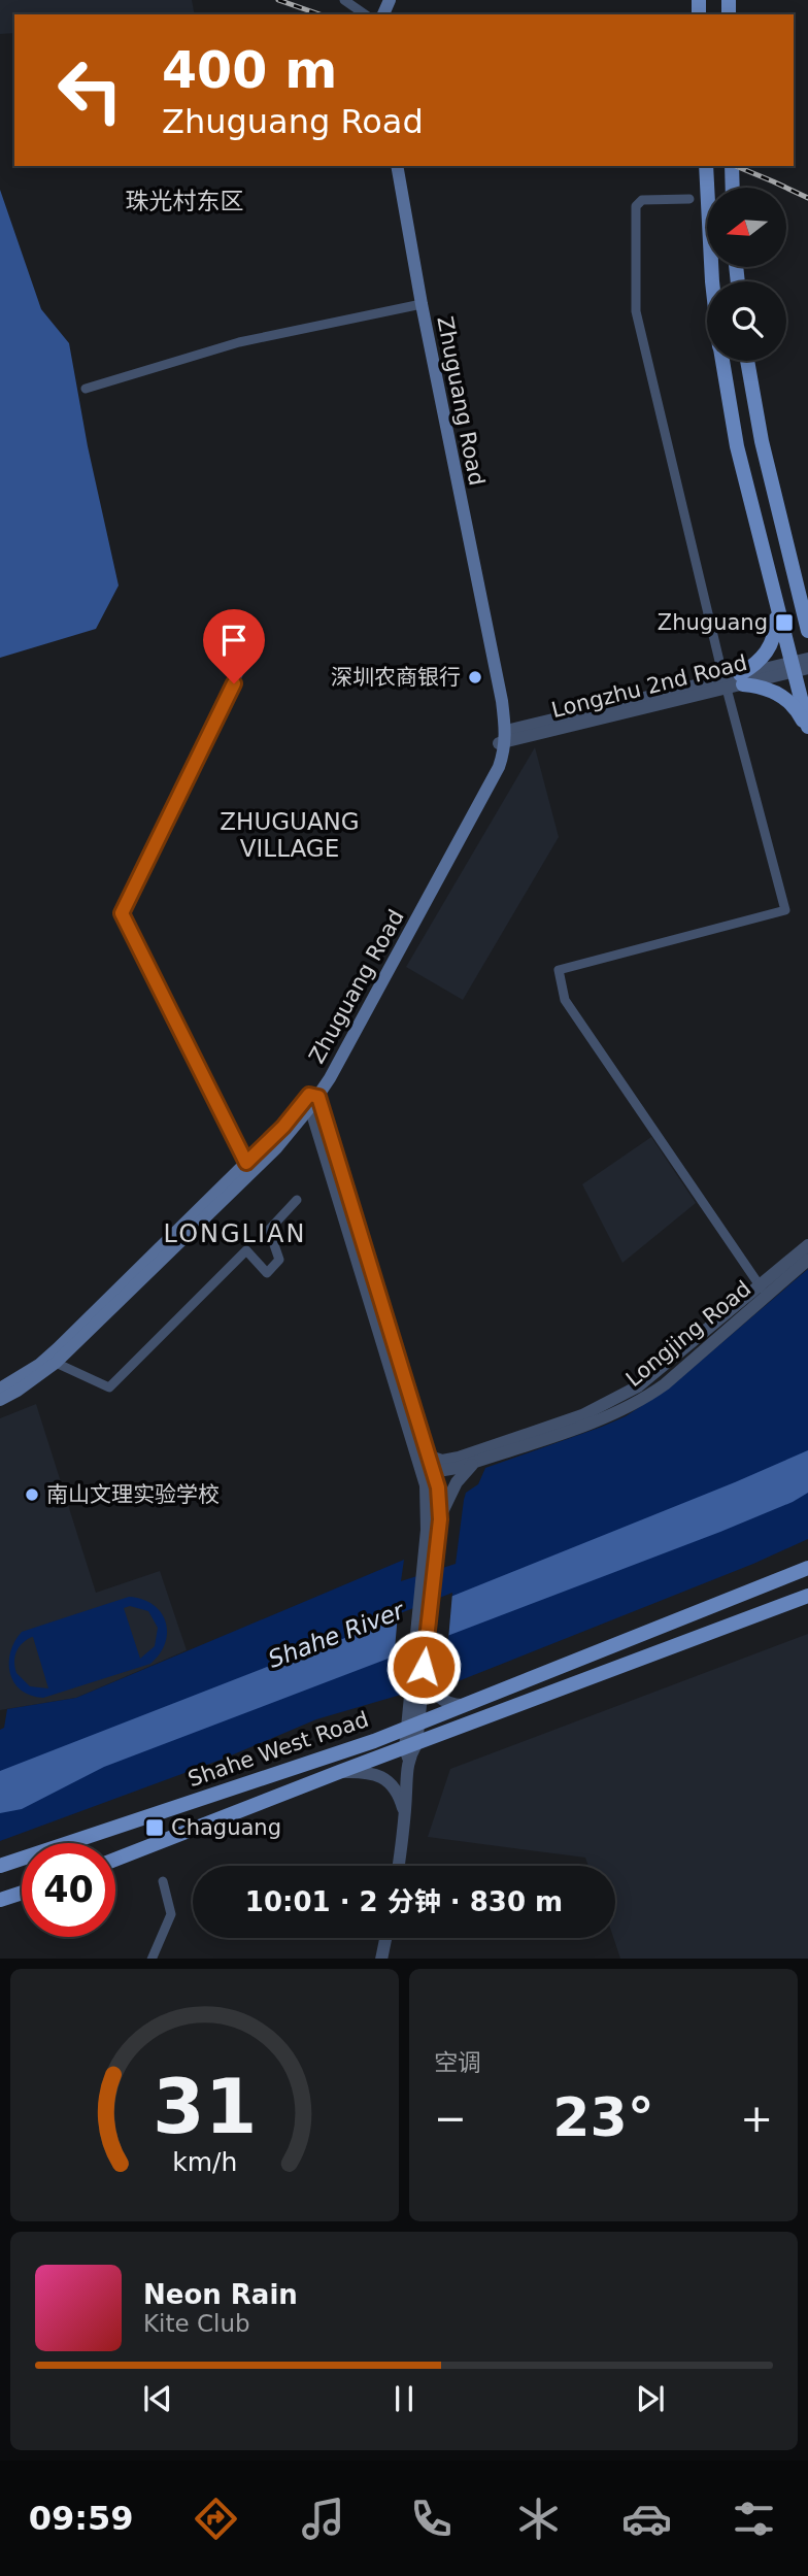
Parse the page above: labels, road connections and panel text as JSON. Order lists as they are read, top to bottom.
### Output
{
  "streets": {
    "main road": ["Zhuguang Road", "Shahe West Road"],
    "street": ["Longzhu 2nd Road", "Longjing Road"]
  },
  "crossings": [
    ["Zhuguang Road", "Longzhu 2nd Road"]
  ],
  "districts": ["珠光村东区", "ZHUGUANG VILLAGE", "LONGLIAN"],
  "water": ["Shahe River"],
  "places": {
    "transit": ["Zhuguang", "Chaguang"],
    "other": ["深圳农商银行", "南山文理实验学校"]
  },
  "north": "left",
  "page": {
    "turn": ["400 m", "Zhuguang Road"],
    "limit": "40",
    "trip": "10:01 · 2 分钟 · 830 m",
    "tile": "空调",
    "heat": ["−", "23°", "+"],
    "song": ["Neon Rain", "Kite Club"],
    "tabs": "09:59",
    "gauge": ["31", "km/h"]
  }
}
